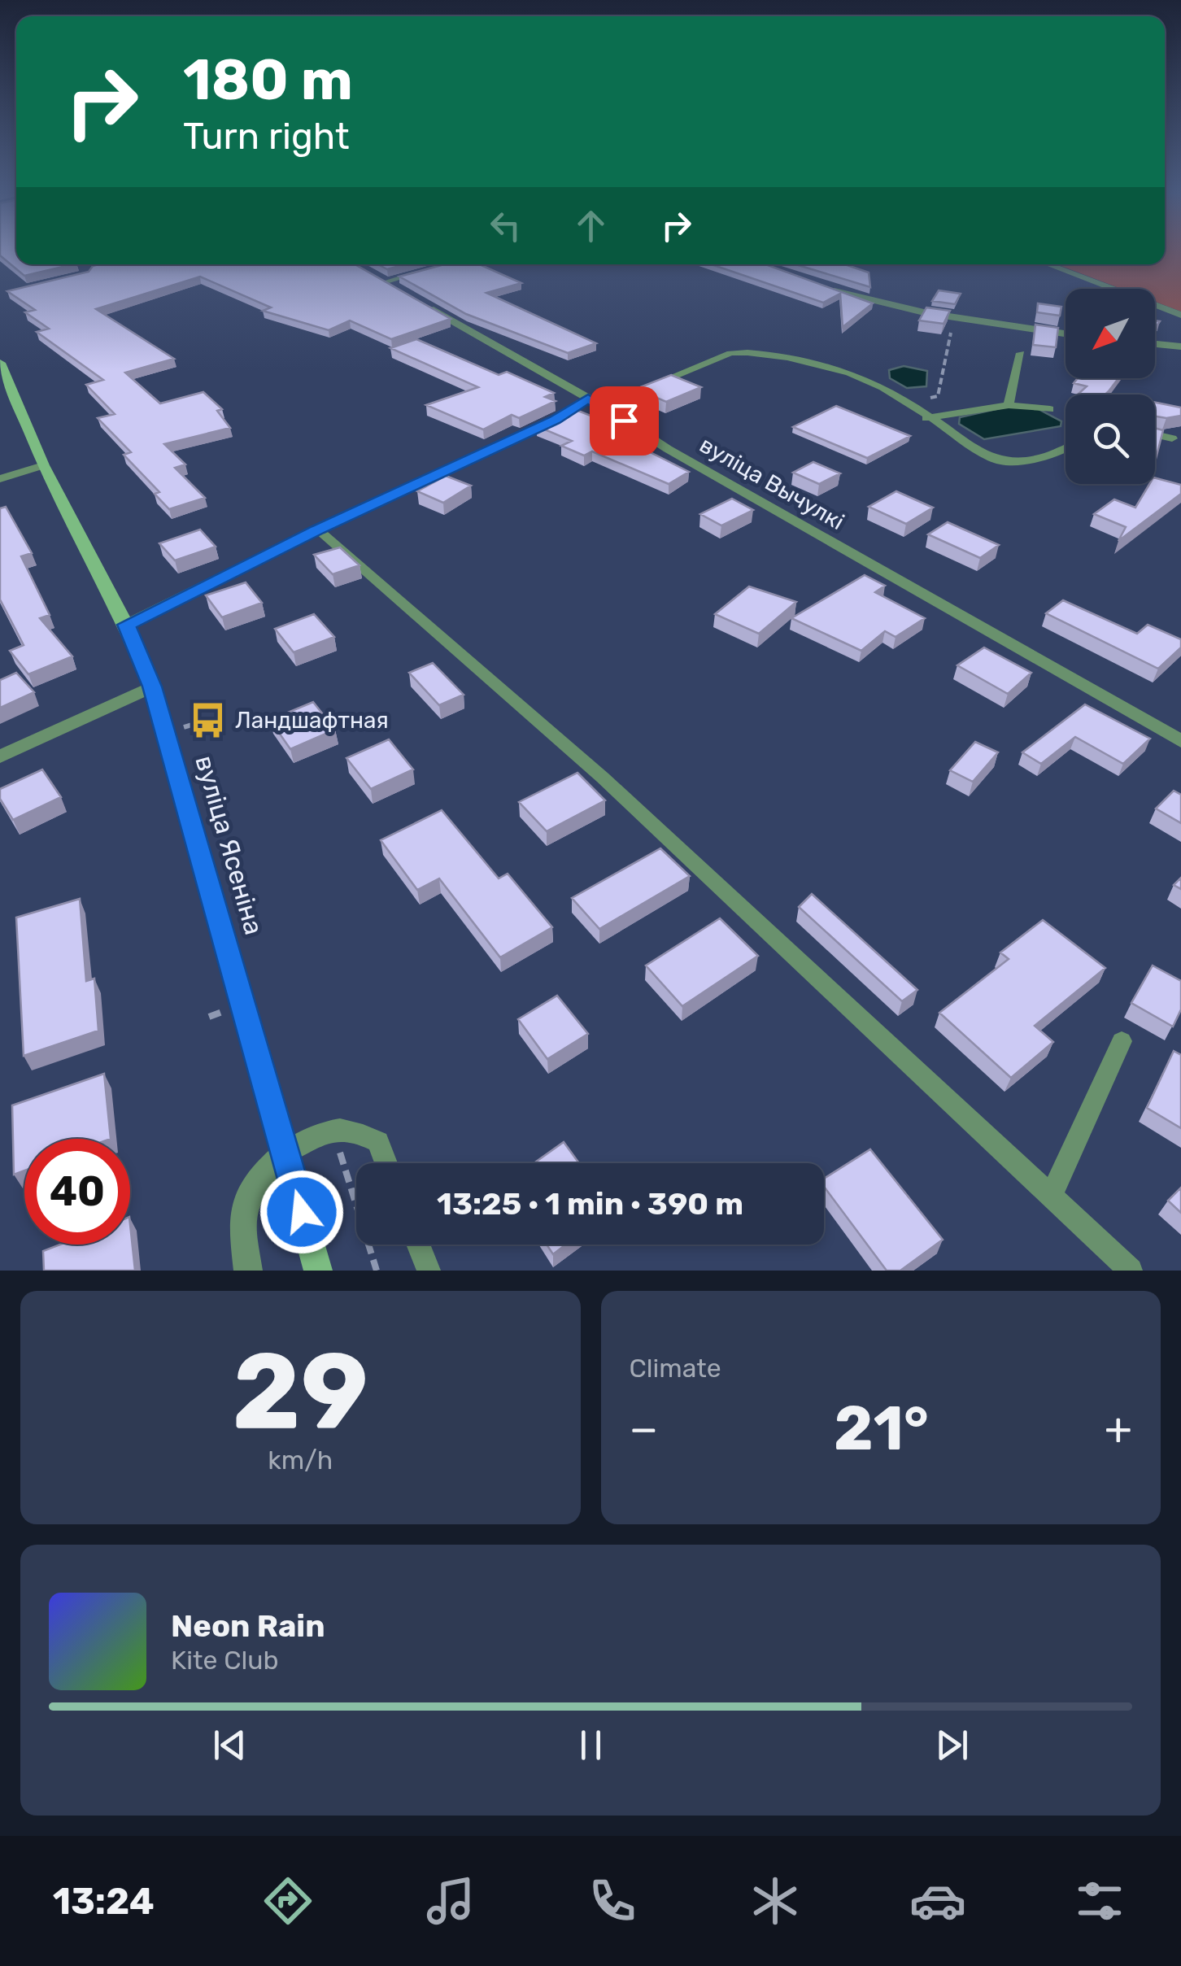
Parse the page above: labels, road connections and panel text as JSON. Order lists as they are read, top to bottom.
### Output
{
  "streets": {
    "street": ["вуліца Вычулкі", "вуліца Ясеніна"]
  },
  "places": {
    "bus stop": ["Ландшафтная"]
  },
  "north": "bottom left",
  "page": {
    "turn": ["180 m", "Turn right"],
    "limit": "40",
    "trip": "13:25 · 1 min · 390 m",
    "tile": [
      ["29", "km/h"],
      "Climate"
    ],
    "heat": ["−", "21°", "+"],
    "song": ["Neon Rain", "Kite Club"],
    "tabs": "13:24"
  }
}
